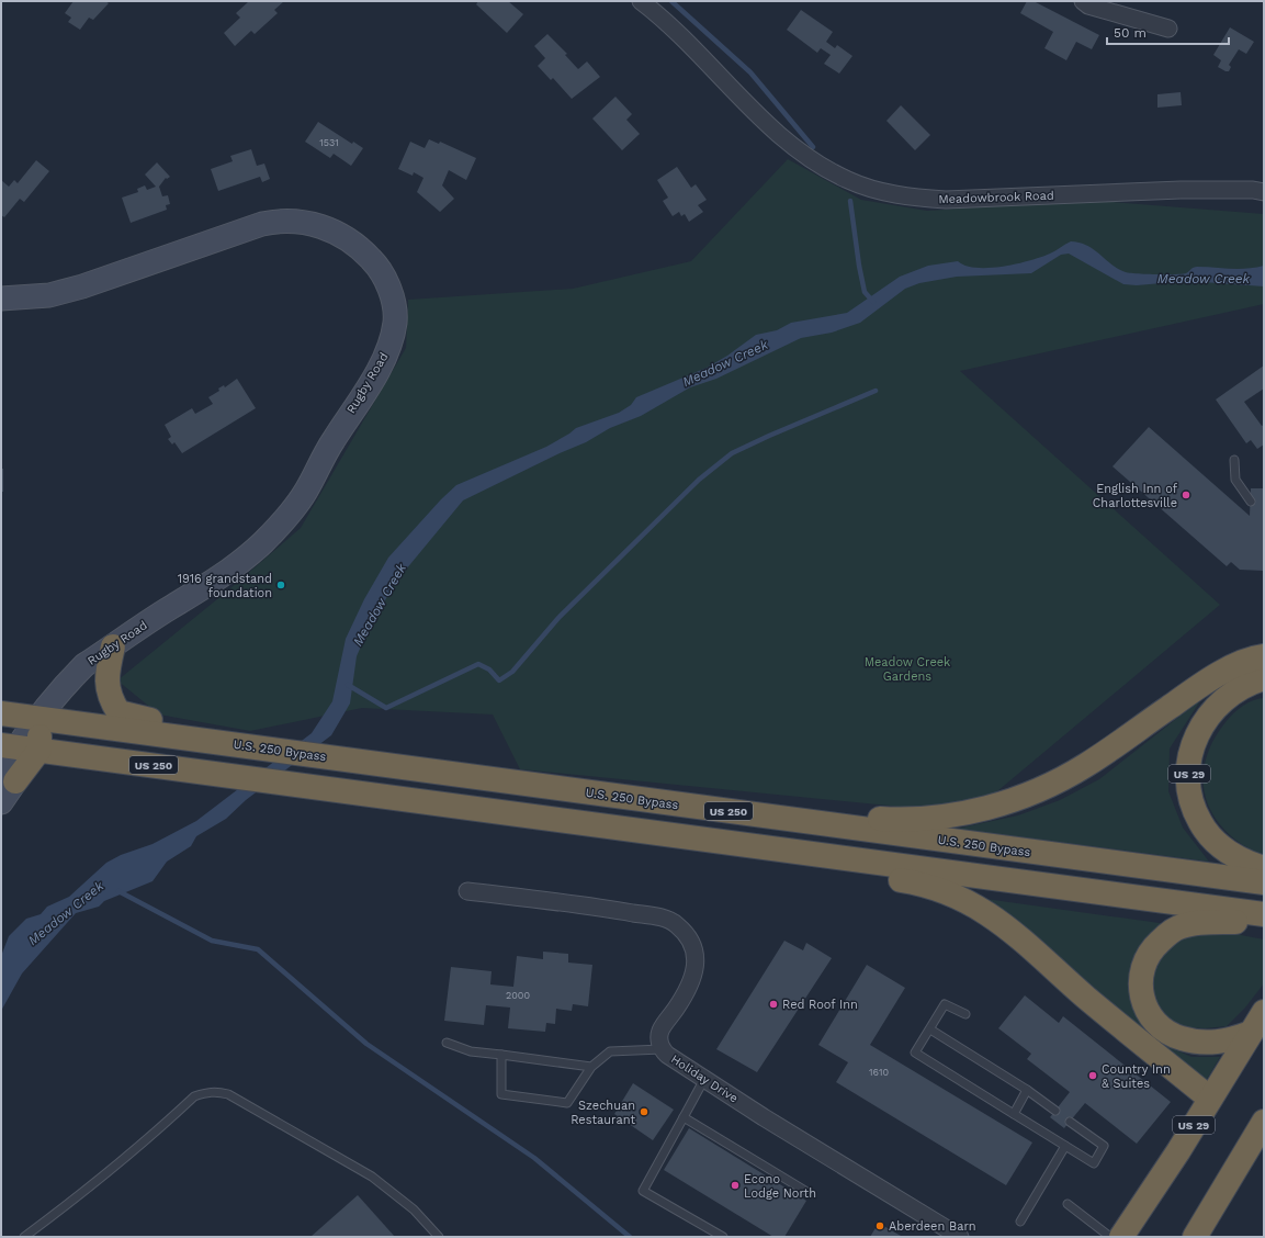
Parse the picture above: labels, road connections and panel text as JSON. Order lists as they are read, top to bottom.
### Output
{
  "streets": {
    "highway": ["U.S. 250 Bypass", "US 250", "US 29"],
    "street": ["Meadowbrook Road", "Rugby Road", "Holiday Drive"]
  },
  "crossings": [
    ["Rugby Road", "U.S. 250 Bypass"],
    ["Rugby Road", "US 250"]
  ],
  "water": ["Meadow Creek"],
  "parks": ["Meadow Creek Gardens"],
  "places": [
    "English Inn of Charlottesville",
    "1916 grandstand foundation",
    "Red Roof Inn",
    "Country Inn & Suites",
    "Szechuan Restaurant",
    "Econo Lodge North",
    "Aberdeen Barn"
  ],
  "house_numbers": ["1531", "2000", "1610"],
  "scale_bar": "50 m"
}
